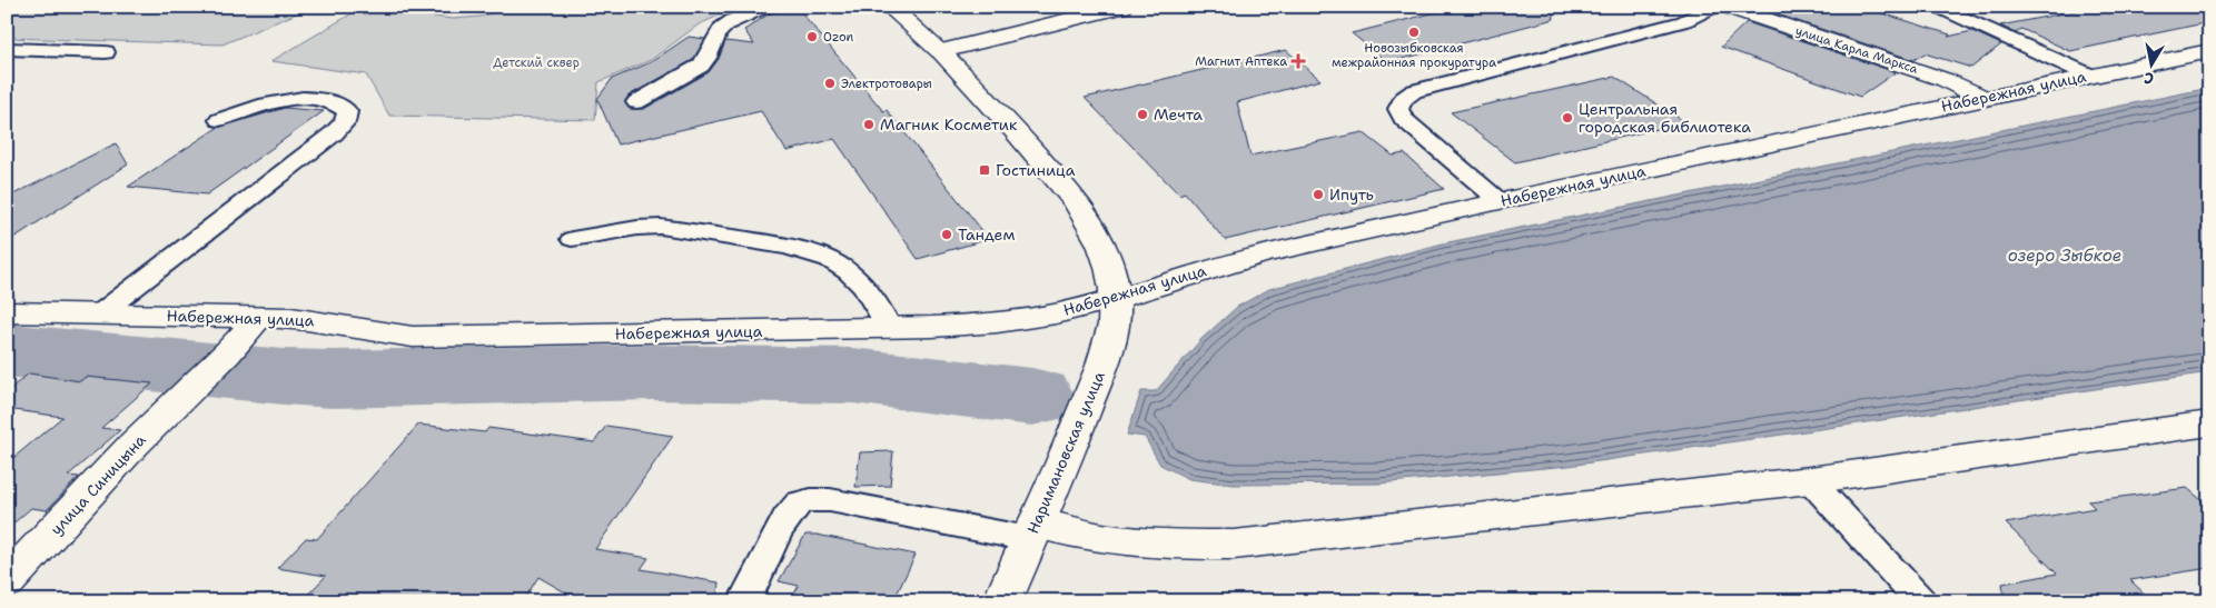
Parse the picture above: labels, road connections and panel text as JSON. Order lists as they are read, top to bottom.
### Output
{
  "streets": {
    "street": [
      "улица Карла Маркса",
      "Набережная улица",
      "Наримановская улица",
      "улица Синицына"
    ]
  },
  "crossings": [
    ["улица Карла Маркса", "Набережная улица"],
    ["Набережная улица", "Наримановская улица"],
    ["Набережная улица", "улица Синицына"]
  ],
  "water": ["озеро Зыбкое"],
  "parks": ["Детский сквер"],
  "places": {
    "other": [
      "Новозыбковская межрайонная прокуратура",
      "Ozon",
      "Электротовары",
      "Мечта",
      "Центральная городская библиотека",
      "Магник Косметик",
      "Ипуть",
      "Тандем"
    ],
    "health": ["Магнит Аптека"],
    "transit": ["Гостиница"]
  },
  "north": "bottom"
}
